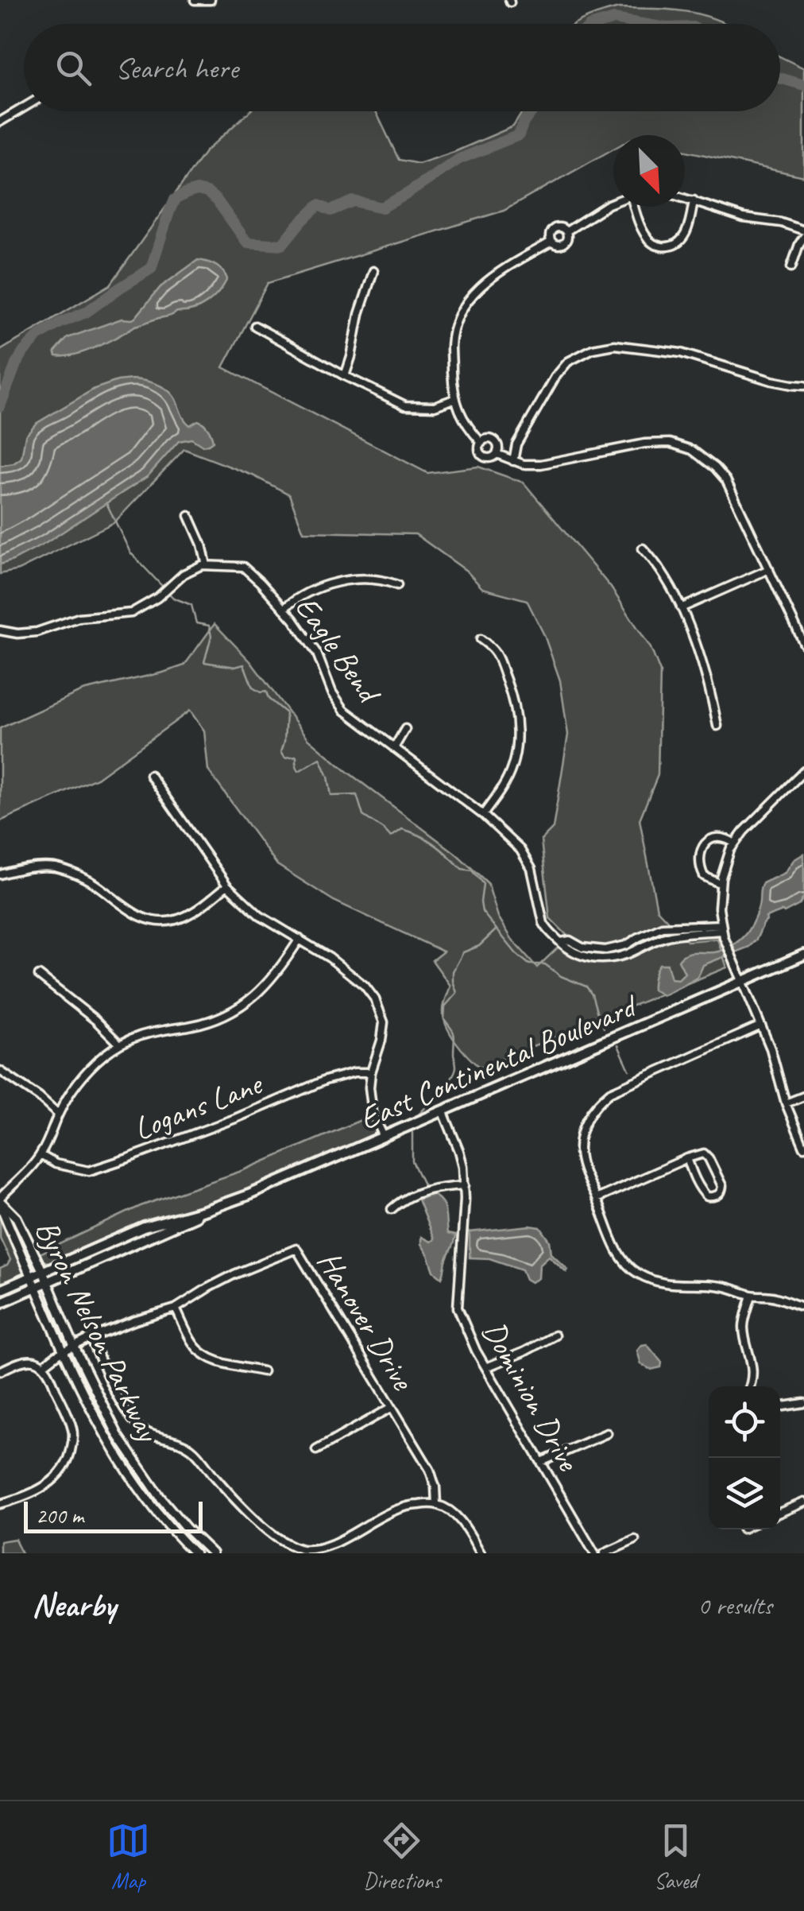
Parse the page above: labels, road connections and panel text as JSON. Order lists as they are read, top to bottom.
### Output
{
  "streets": {
    "main road": ["East Continental Boulevard"],
    "street": [
      "Eagle Bend",
      "Logans Lane",
      "Hanover Drive",
      "Byron Nelson Parkway",
      "Dominion Drive"
    ]
  },
  "crossings": [
    ["East Continental Boulevard", "Byron Nelson Parkway"],
    ["East Continental Boulevard", "Dominion Drive"],
    ["Hanover Drive", "Byron Nelson Parkway"]
  ],
  "scale_bar": "200 m",
  "north": "bottom right",
  "page": {
    "search": "Search here",
    "scale": "200 m",
    "heading": ["Nearby", "0 results"],
    "nav": ["Map", "Directions", "Saved"]
  }
}
